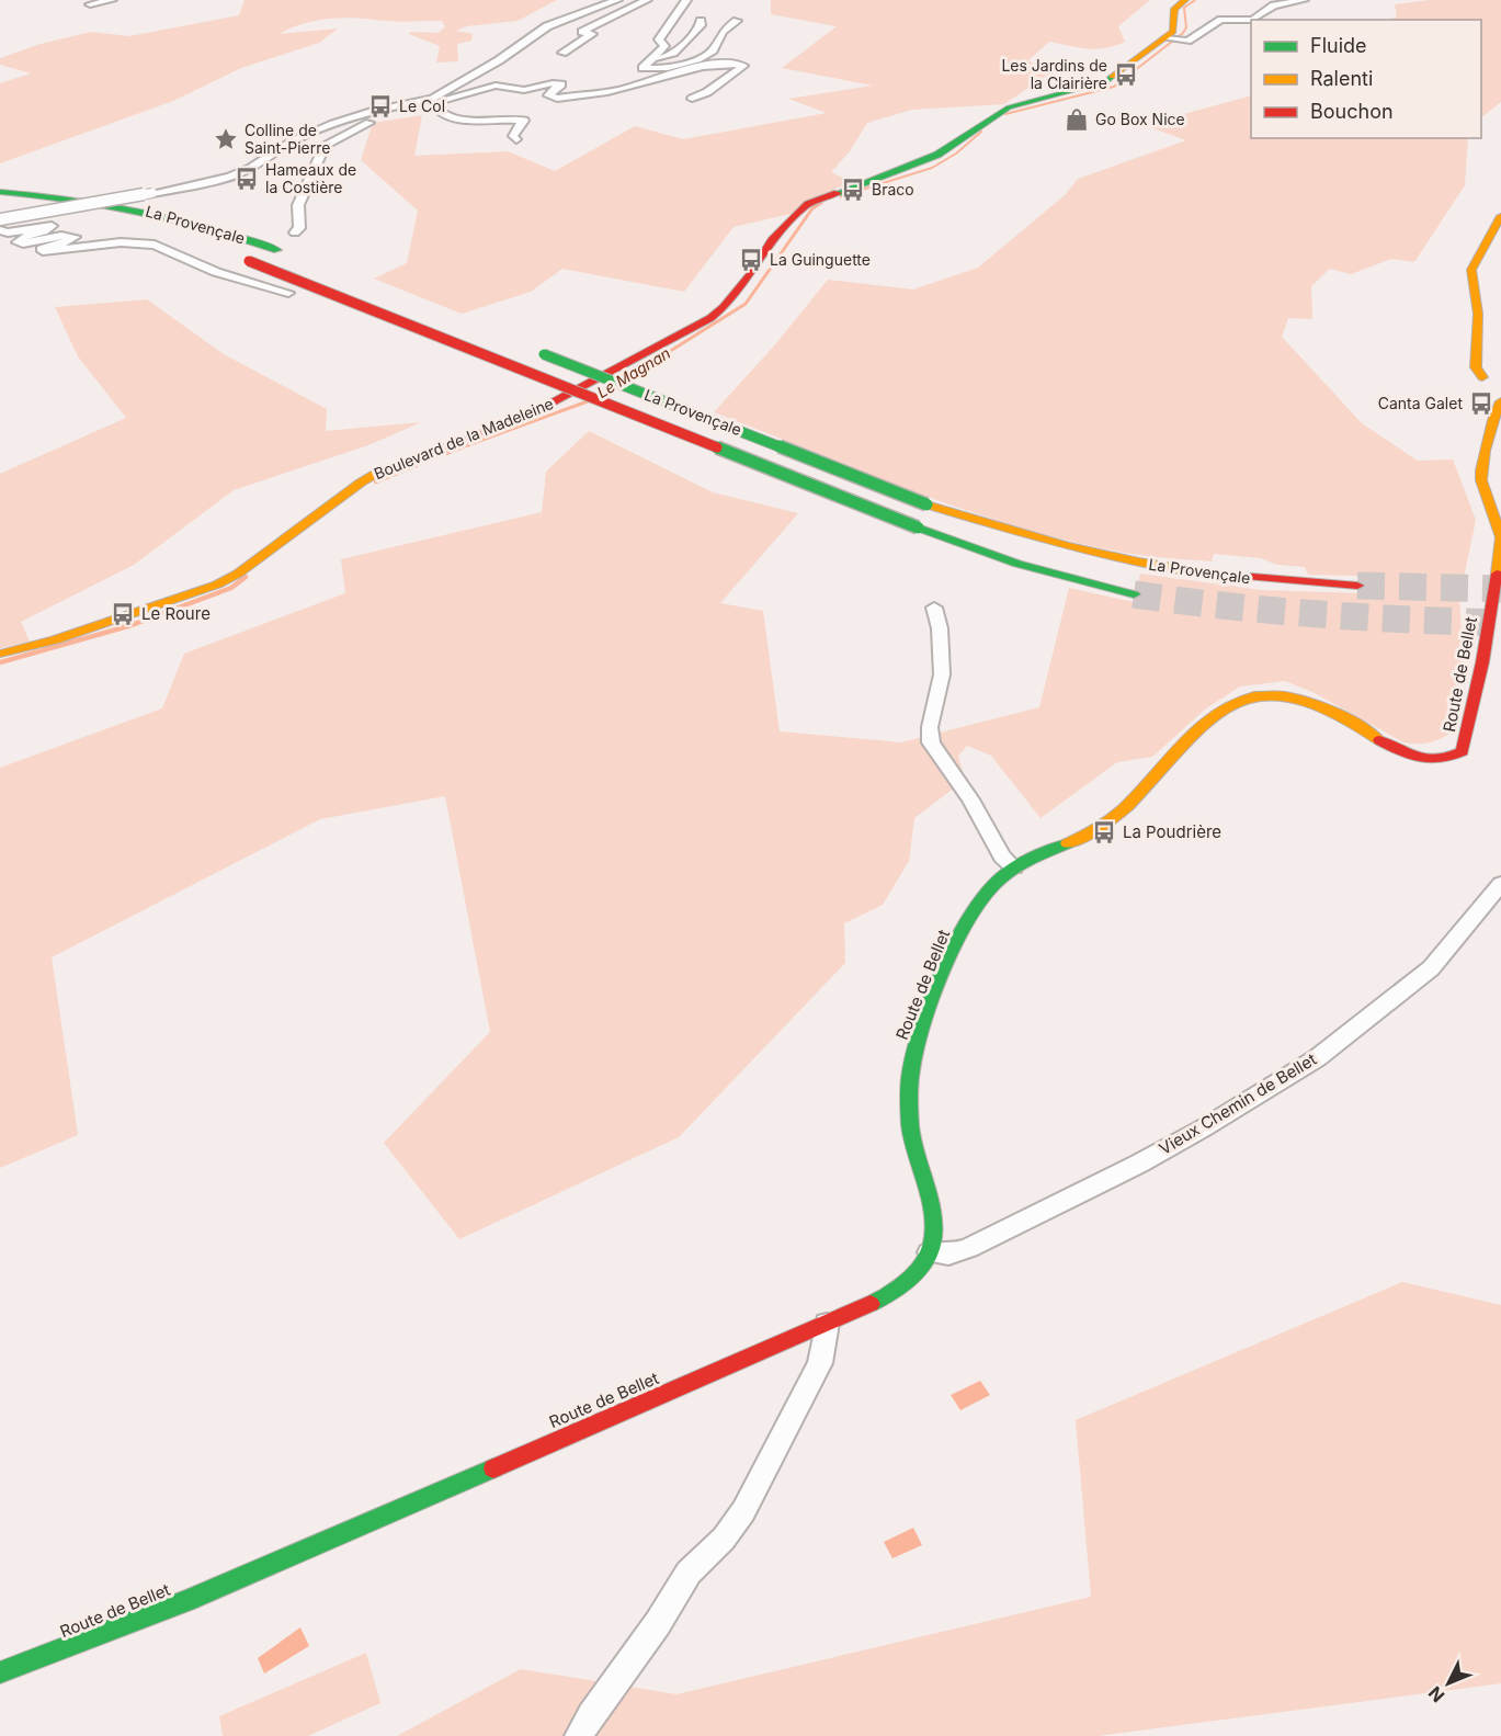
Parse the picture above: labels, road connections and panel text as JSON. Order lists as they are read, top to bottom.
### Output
{
  "streets": {
    "main road": ["La Provençale", "Boulevard de la Madeleine", "Route de Bellet"],
    "street": ["Vieux Chemin de Bellet"]
  },
  "crossings": [
    ["Route de Bellet", "Vieux Chemin de Bellet"]
  ],
  "water": ["Le Magnan"],
  "places": {
    "bus stop": [
      "Les Jardins de la Clairière",
      "Le Col",
      "Hameaux de la Costière",
      "Braco",
      "La Guinguette",
      "Canta Galet",
      "Le Roure",
      "La Poudrière"
    ],
    "shop": ["Go Box Nice"],
    "place": ["Colline de Saint-Pierre"]
  },
  "legend": ["Fluide", "Ralenti", "Bouchon"],
  "north": "bottom left"
}
